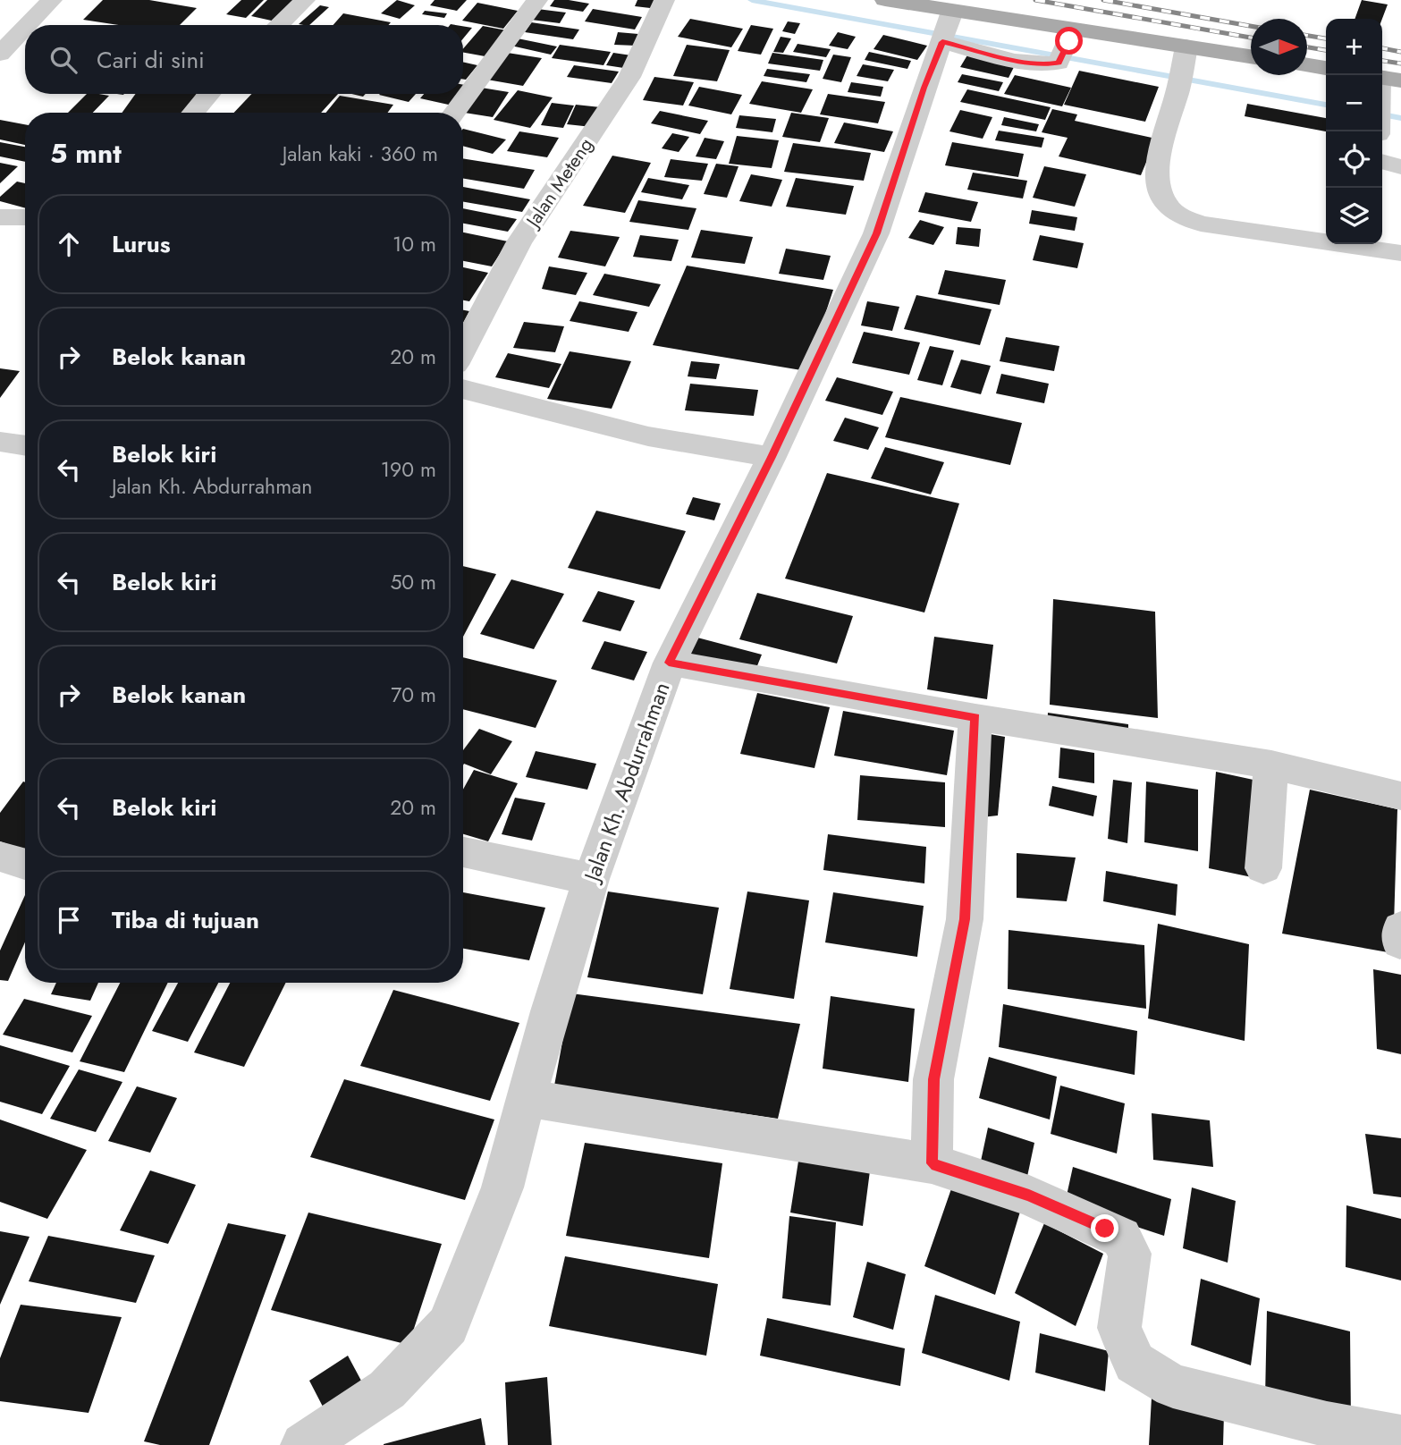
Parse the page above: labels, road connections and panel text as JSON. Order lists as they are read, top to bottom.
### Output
{
  "streets": {
    "street": ["Jalan Meteng", "Jalan Kh. Abdurrahman"]
  },
  "north": "right",
  "page": {
    "map_buttons": ["+", "−"],
    "search": "Cari di sini",
    "heading": ["5 mnt", "Jalan kaki · 360 m"],
    "list": [
      ["Lurus", "10 m"],
      ["Belok kanan", "20 m"],
      ["Belok kiri", "Jalan Kh. Abdurrahman", "190 m"],
      ["Belok kiri", "50 m"],
      ["Belok kanan", "70 m"],
      ["Belok kiri", "20 m"],
      "Tiba di tujuan"
    ]
  }
}
